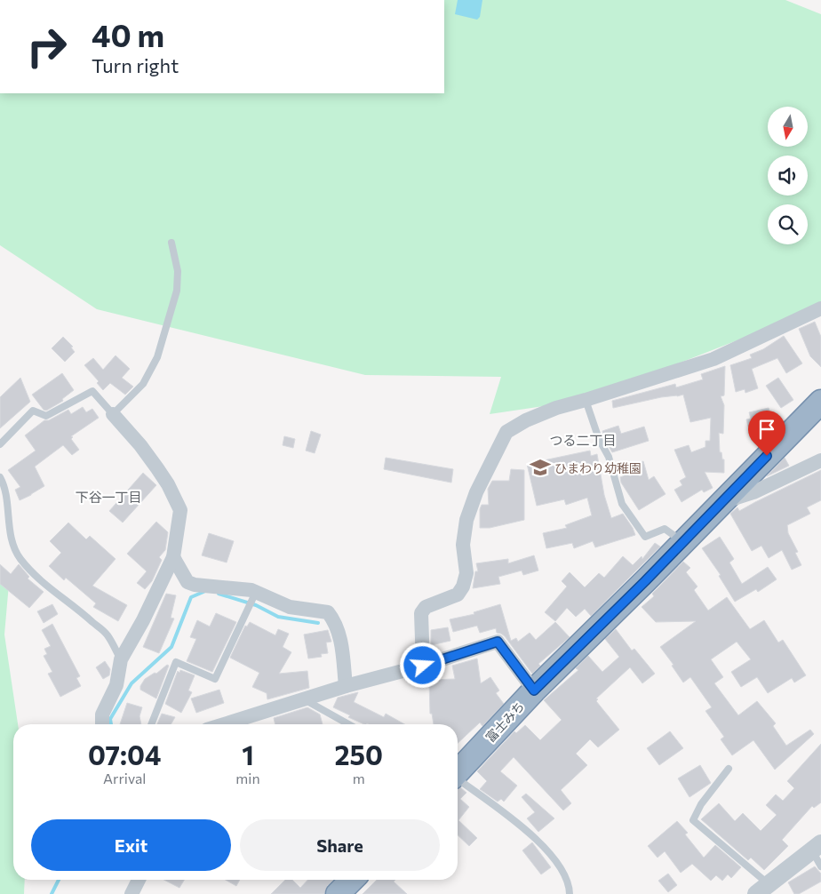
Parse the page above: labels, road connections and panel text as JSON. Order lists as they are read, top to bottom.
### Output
{
  "streets": {
    "highway": ["富士みち"]
  },
  "districts": ["つる二丁目", "下谷一丁目"],
  "places": {
    "school or university": ["ひまわり幼稚園"]
  },
  "north": "bottom",
  "page": {
    "turn": ["40 m", "Turn right"],
    "eta": [
      "07:04",
      "Arrival",
      "1",
      "min",
      "250",
      "m"
    ],
    "buttons": ["Exit", "Share"]
  }
}
